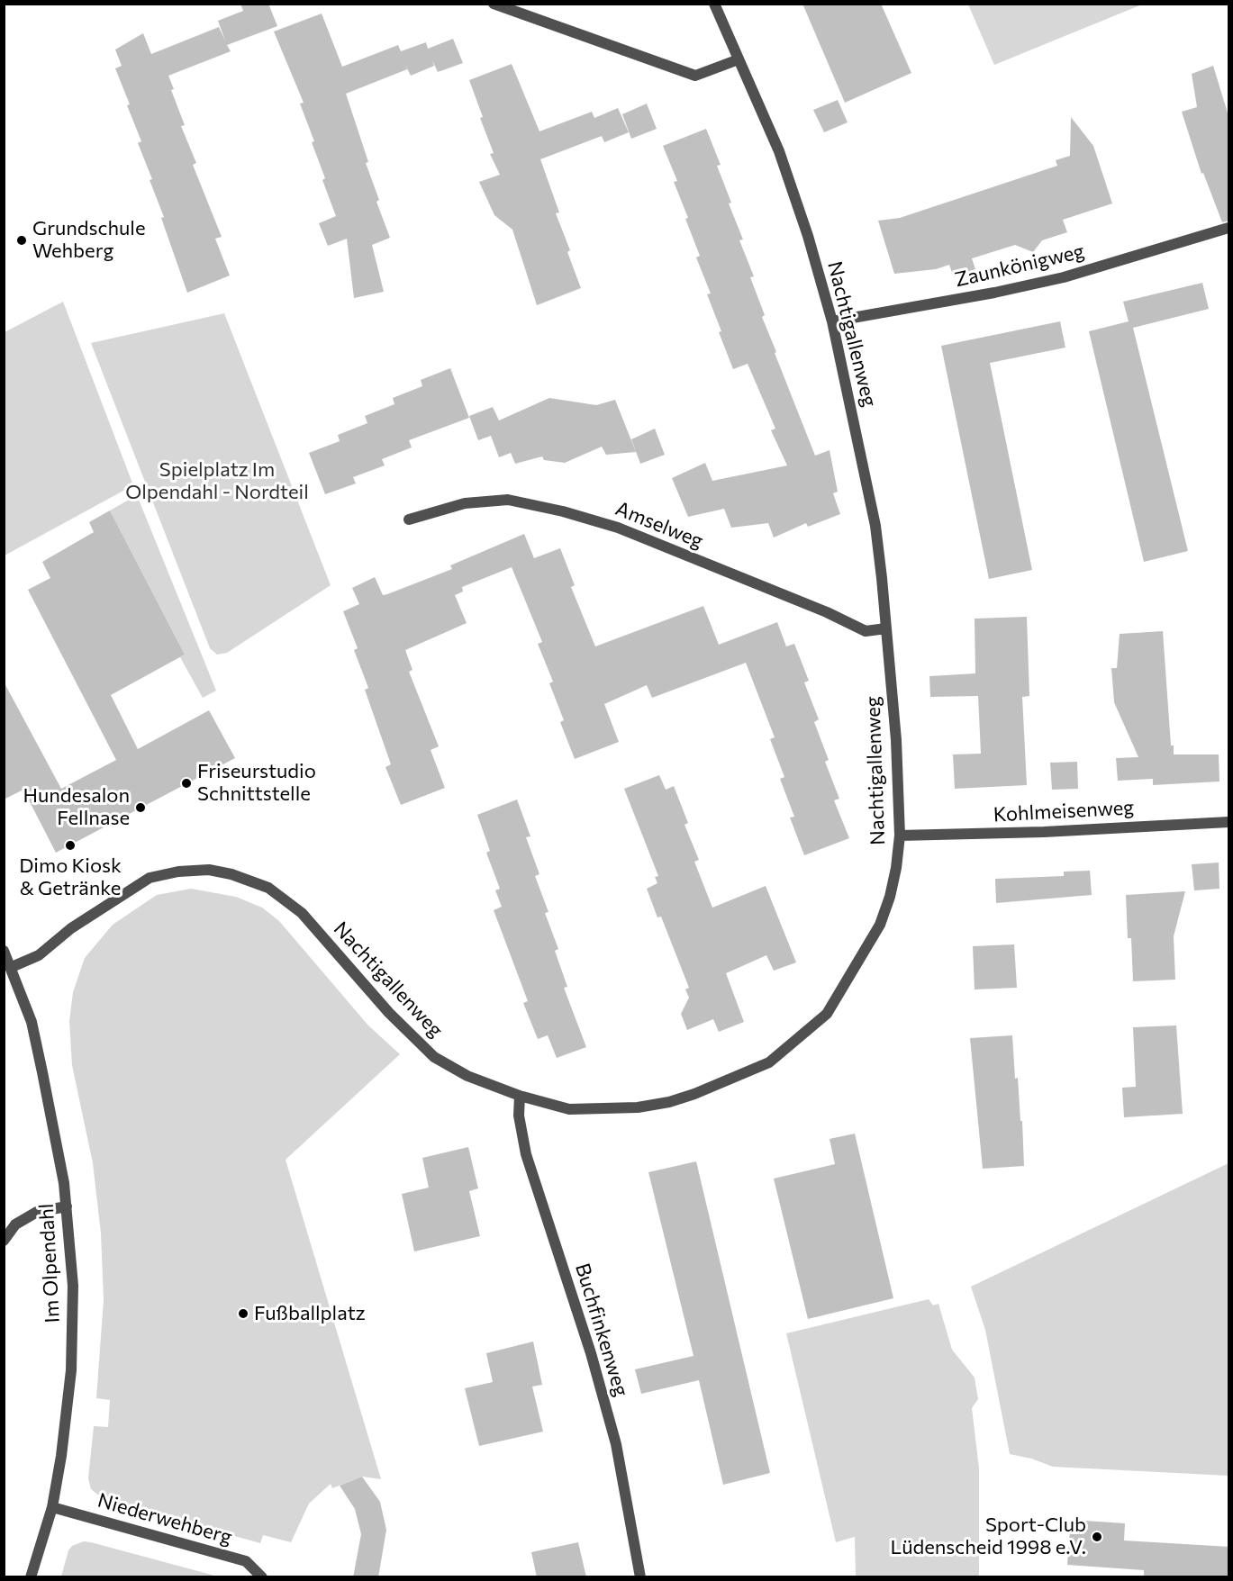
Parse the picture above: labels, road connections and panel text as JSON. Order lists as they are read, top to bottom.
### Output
{
  "streets": {
    "street": [
      "Zaunkönigweg",
      "Nachtigallenweg",
      "Amselweg",
      "Kohlmeisenweg",
      "Im Olpendahl",
      "Buchfinkenweg",
      "Niederwehberg"
    ]
  },
  "crossings": [
    ["Zaunkönigweg", "Nachtigallenweg"],
    ["Nachtigallenweg", "Amselweg"],
    ["Nachtigallenweg", "Kohlmeisenweg"],
    ["Nachtigallenweg", "Im Olpendahl"],
    ["Nachtigallenweg", "Buchfinkenweg"],
    ["Im Olpendahl", "Niederwehberg"]
  ],
  "parks": ["Spielplatz Im Olpendahl - Nordteil"],
  "places": [
    "Grundschule Wehberg",
    "Friseurstudio Schnittstelle",
    "Hundesalon Fellnase",
    "Dimo Kiosk & Getränke",
    "Fußballplatz",
    "Sport-Club Lüdenscheid 1998 e.V."
  ]
}
